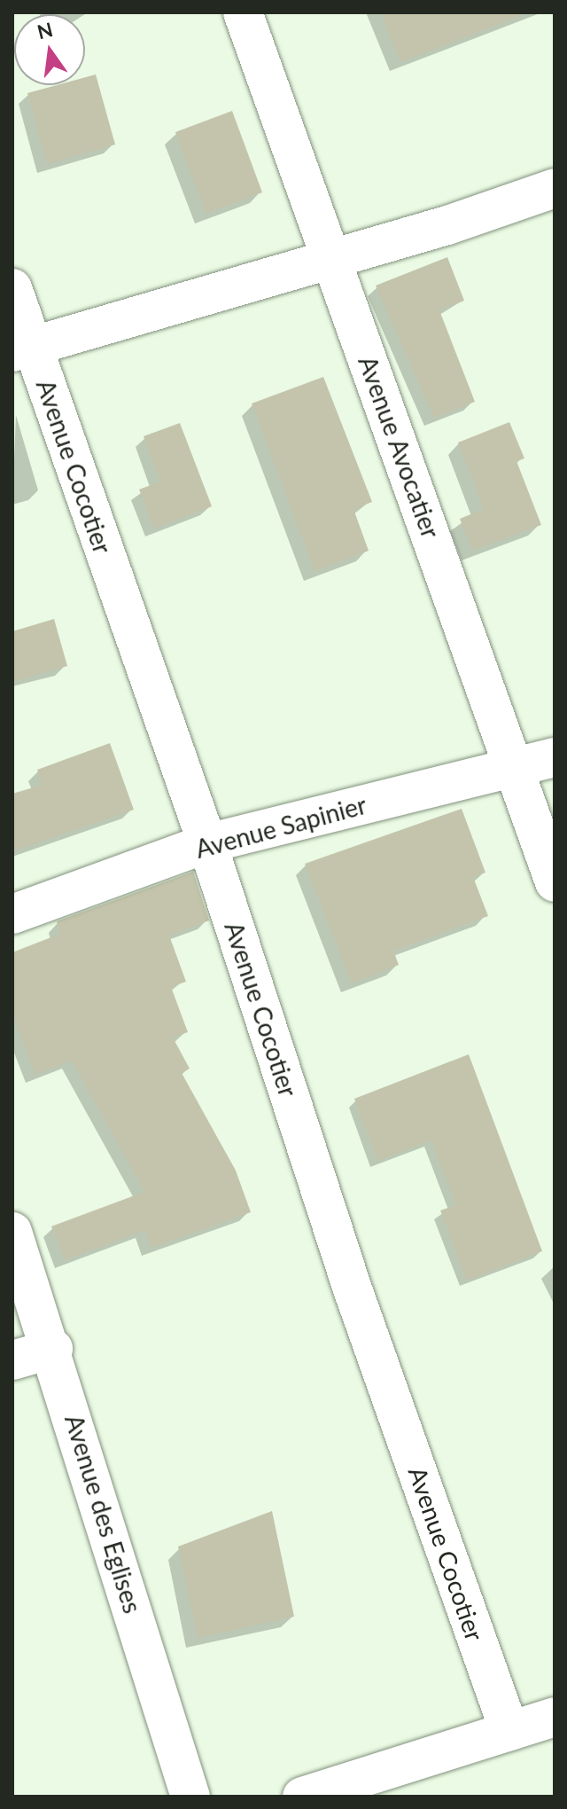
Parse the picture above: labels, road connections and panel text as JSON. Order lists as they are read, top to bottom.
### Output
{
  "streets": {
    "street": [
      "Avenue Avocatier",
      "Avenue Cocotier",
      "Avenue Sapinier",
      "Avenue des Eglises"
    ]
  },
  "crossings": [
    ["Avenue Avocatier", "Avenue Sapinier"],
    ["Avenue Cocotier", "Avenue Sapinier"]
  ],
  "north": "top"
}
